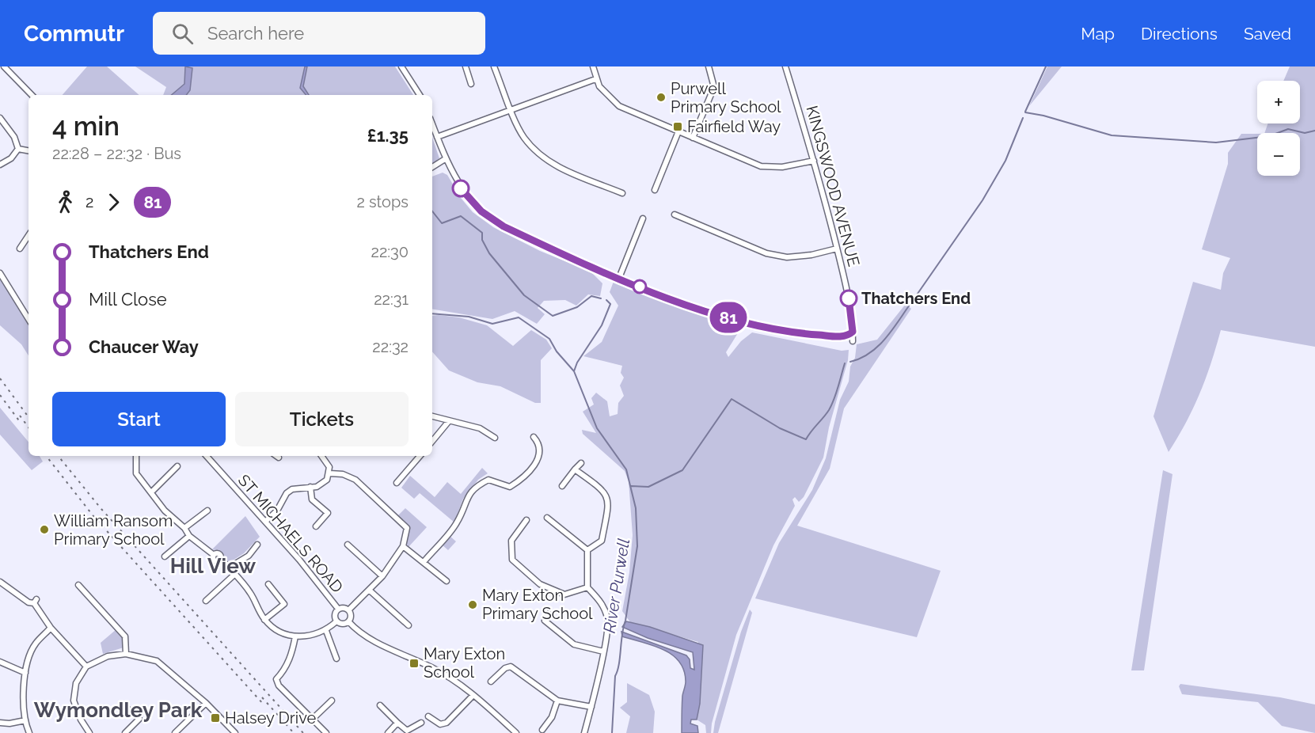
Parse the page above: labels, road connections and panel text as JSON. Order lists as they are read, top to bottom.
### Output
{
  "streets": {
    "street": ["KINGSWOOD AVENUE", "ST MICHAELS ROAD"]
  },
  "districts": ["Hill View", "Wymondley Park"],
  "water": ["River Purwell"],
  "places": {
    "other": [
      "Purwell Primary School",
      "Thatchers End",
      "William Ransom Primary School",
      "Mary Exton Primary School"
    ],
    "transit": ["Fairfield Way", "Mary Exton School", "Halsey Drive"]
  },
  "lines": ["bus line 81"],
  "page": {
    "header": "Commutr",
    "search": "Search here",
    "nav": ["Map", "Directions", "Saved"],
    "on_map": "81",
    "map_buttons": ["+", "−"],
    "heading": ["4 min", "22:28 – 22:32 · Bus", "£1.35"],
    "legs": ["2", "81", "2 stops"],
    "list": [
      {
        "name": "Thatchers End",
        "value": "22:30"
      },
      {
        "name": "Mill Close",
        "value": "22:31"
      },
      {
        "name": "Chaucer Way",
        "value": "22:32"
      }
    ],
    "buttons": ["Start", "Tickets"]
  }
}
